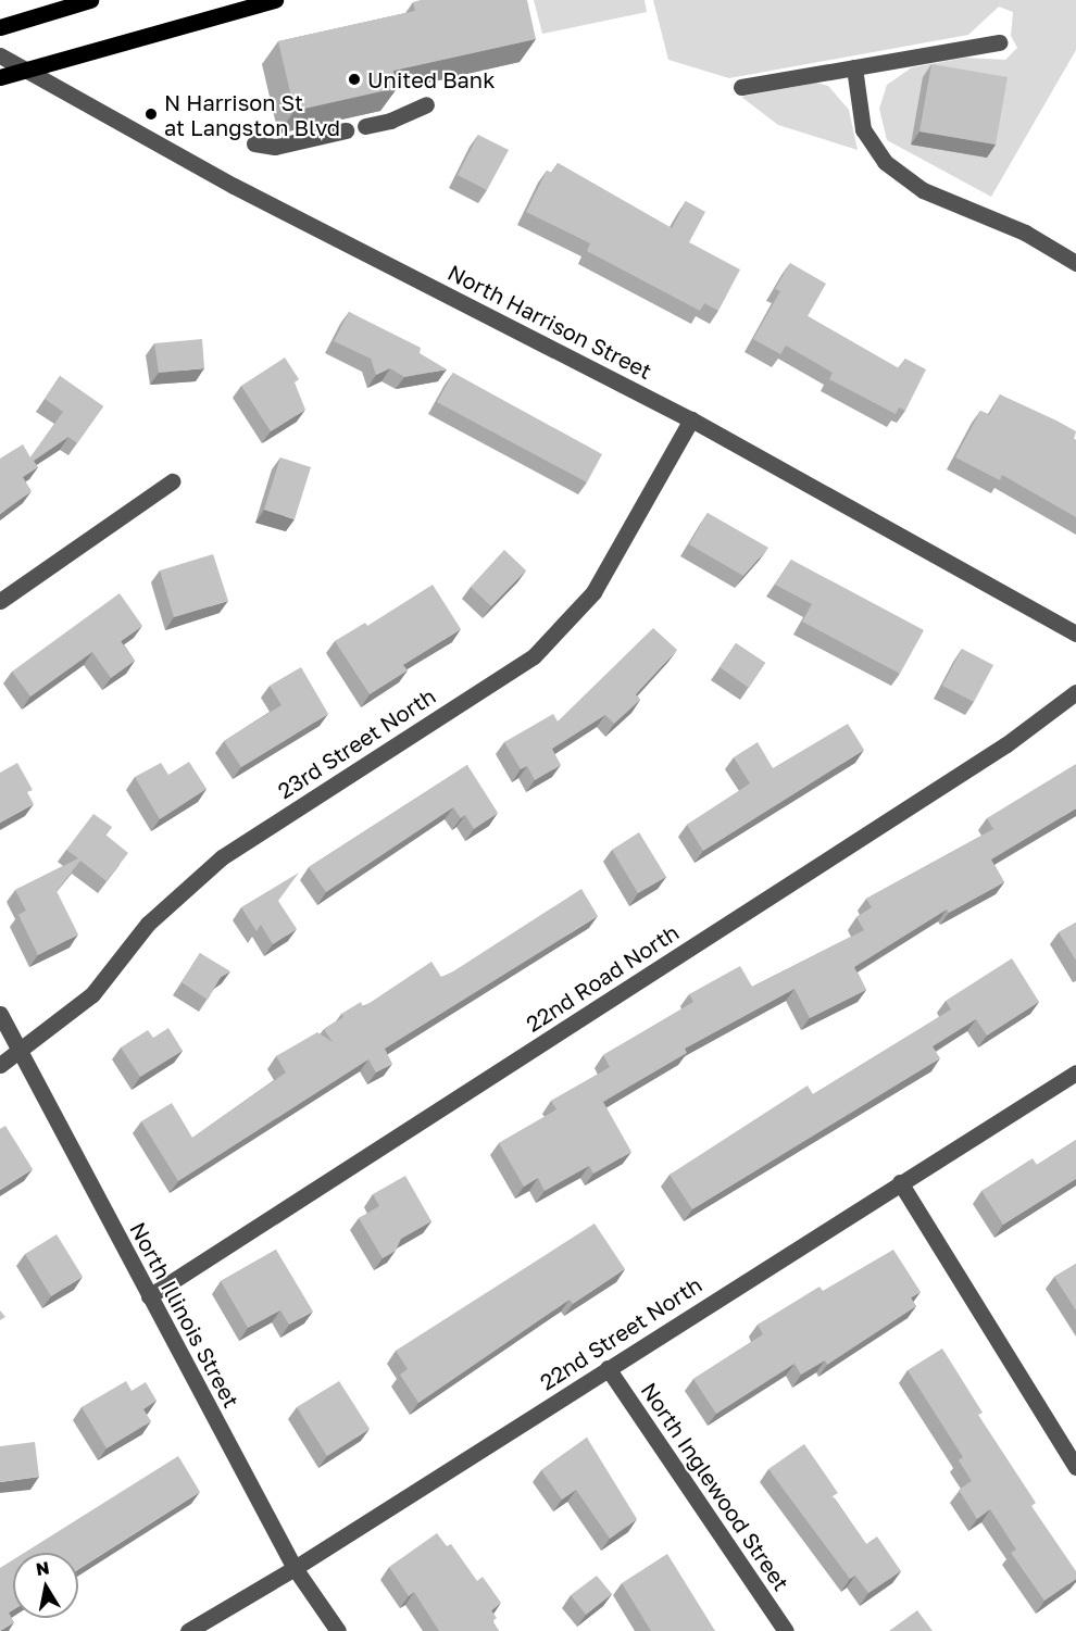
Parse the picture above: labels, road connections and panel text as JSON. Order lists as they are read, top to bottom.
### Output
{
  "streets": {
    "street": [
      "North Harrison Street",
      "23rd Street North",
      "22nd Road North",
      "North Illinois Street",
      "22nd Street North",
      "North Inglewood Street"
    ]
  },
  "crossings": [
    ["North Harrison Street", "23rd Street North"],
    ["23rd Street North", "North Illinois Street"],
    ["22nd Road North", "North Illinois Street"],
    ["North Illinois Street", "22nd Street North"],
    ["22nd Street North", "North Inglewood Street"]
  ],
  "places": ["United Bank", "N Harrison St at Langston Blvd"],
  "north": "top"
}
